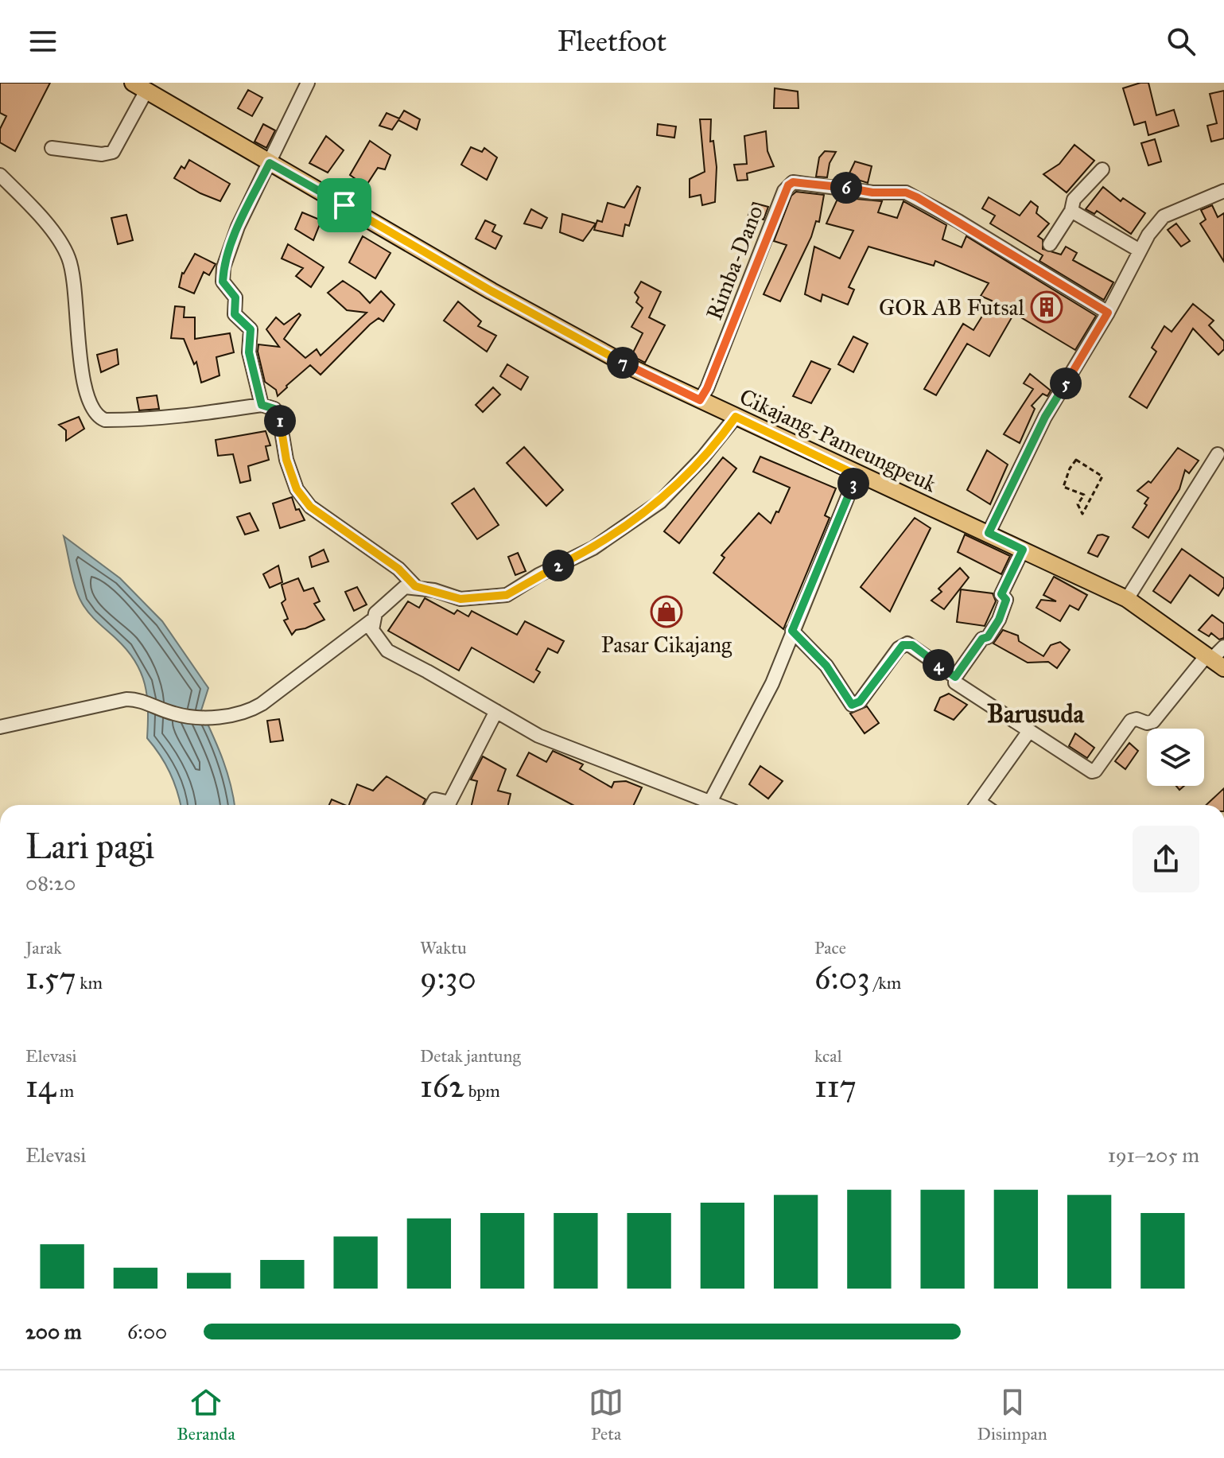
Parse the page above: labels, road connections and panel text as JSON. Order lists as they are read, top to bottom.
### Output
{
  "streets": {
    "main road": ["Cikajang-Pameungpeuk"],
    "street": ["Rimba-Dano"]
  },
  "crossings": [
    ["Rimba-Dano", "Cikajang-Pameungpeuk"]
  ],
  "districts": ["Barusuda"],
  "places": {
    "building": ["GOR AB Futsal"],
    "shop": ["Pasar Cikajang"]
  },
  "page": {
    "header": "Fleetfoot",
    "pins": [
      "6",
      "7",
      "5",
      "1",
      "3",
      "2",
      "4"
    ],
    "heading": ["Lari pagi", "08:20"],
    "stats": [
      ["Jarak", "1.57 km"],
      ["Waktu", "9:30"],
      ["Pace", "6:03 /km"],
      ["Elevasi", "14 m"],
      ["Detak jantung", "162 bpm"],
      ["kcal", "117"]
    ],
    "chart": ["Elevasi", "191–205 m"],
    "list": [
      {
        "name": "200 m",
        "note": "6:00"
      }
    ],
    "tabs": ["Beranda", "Peta", "Disimpan"]
  }
}
